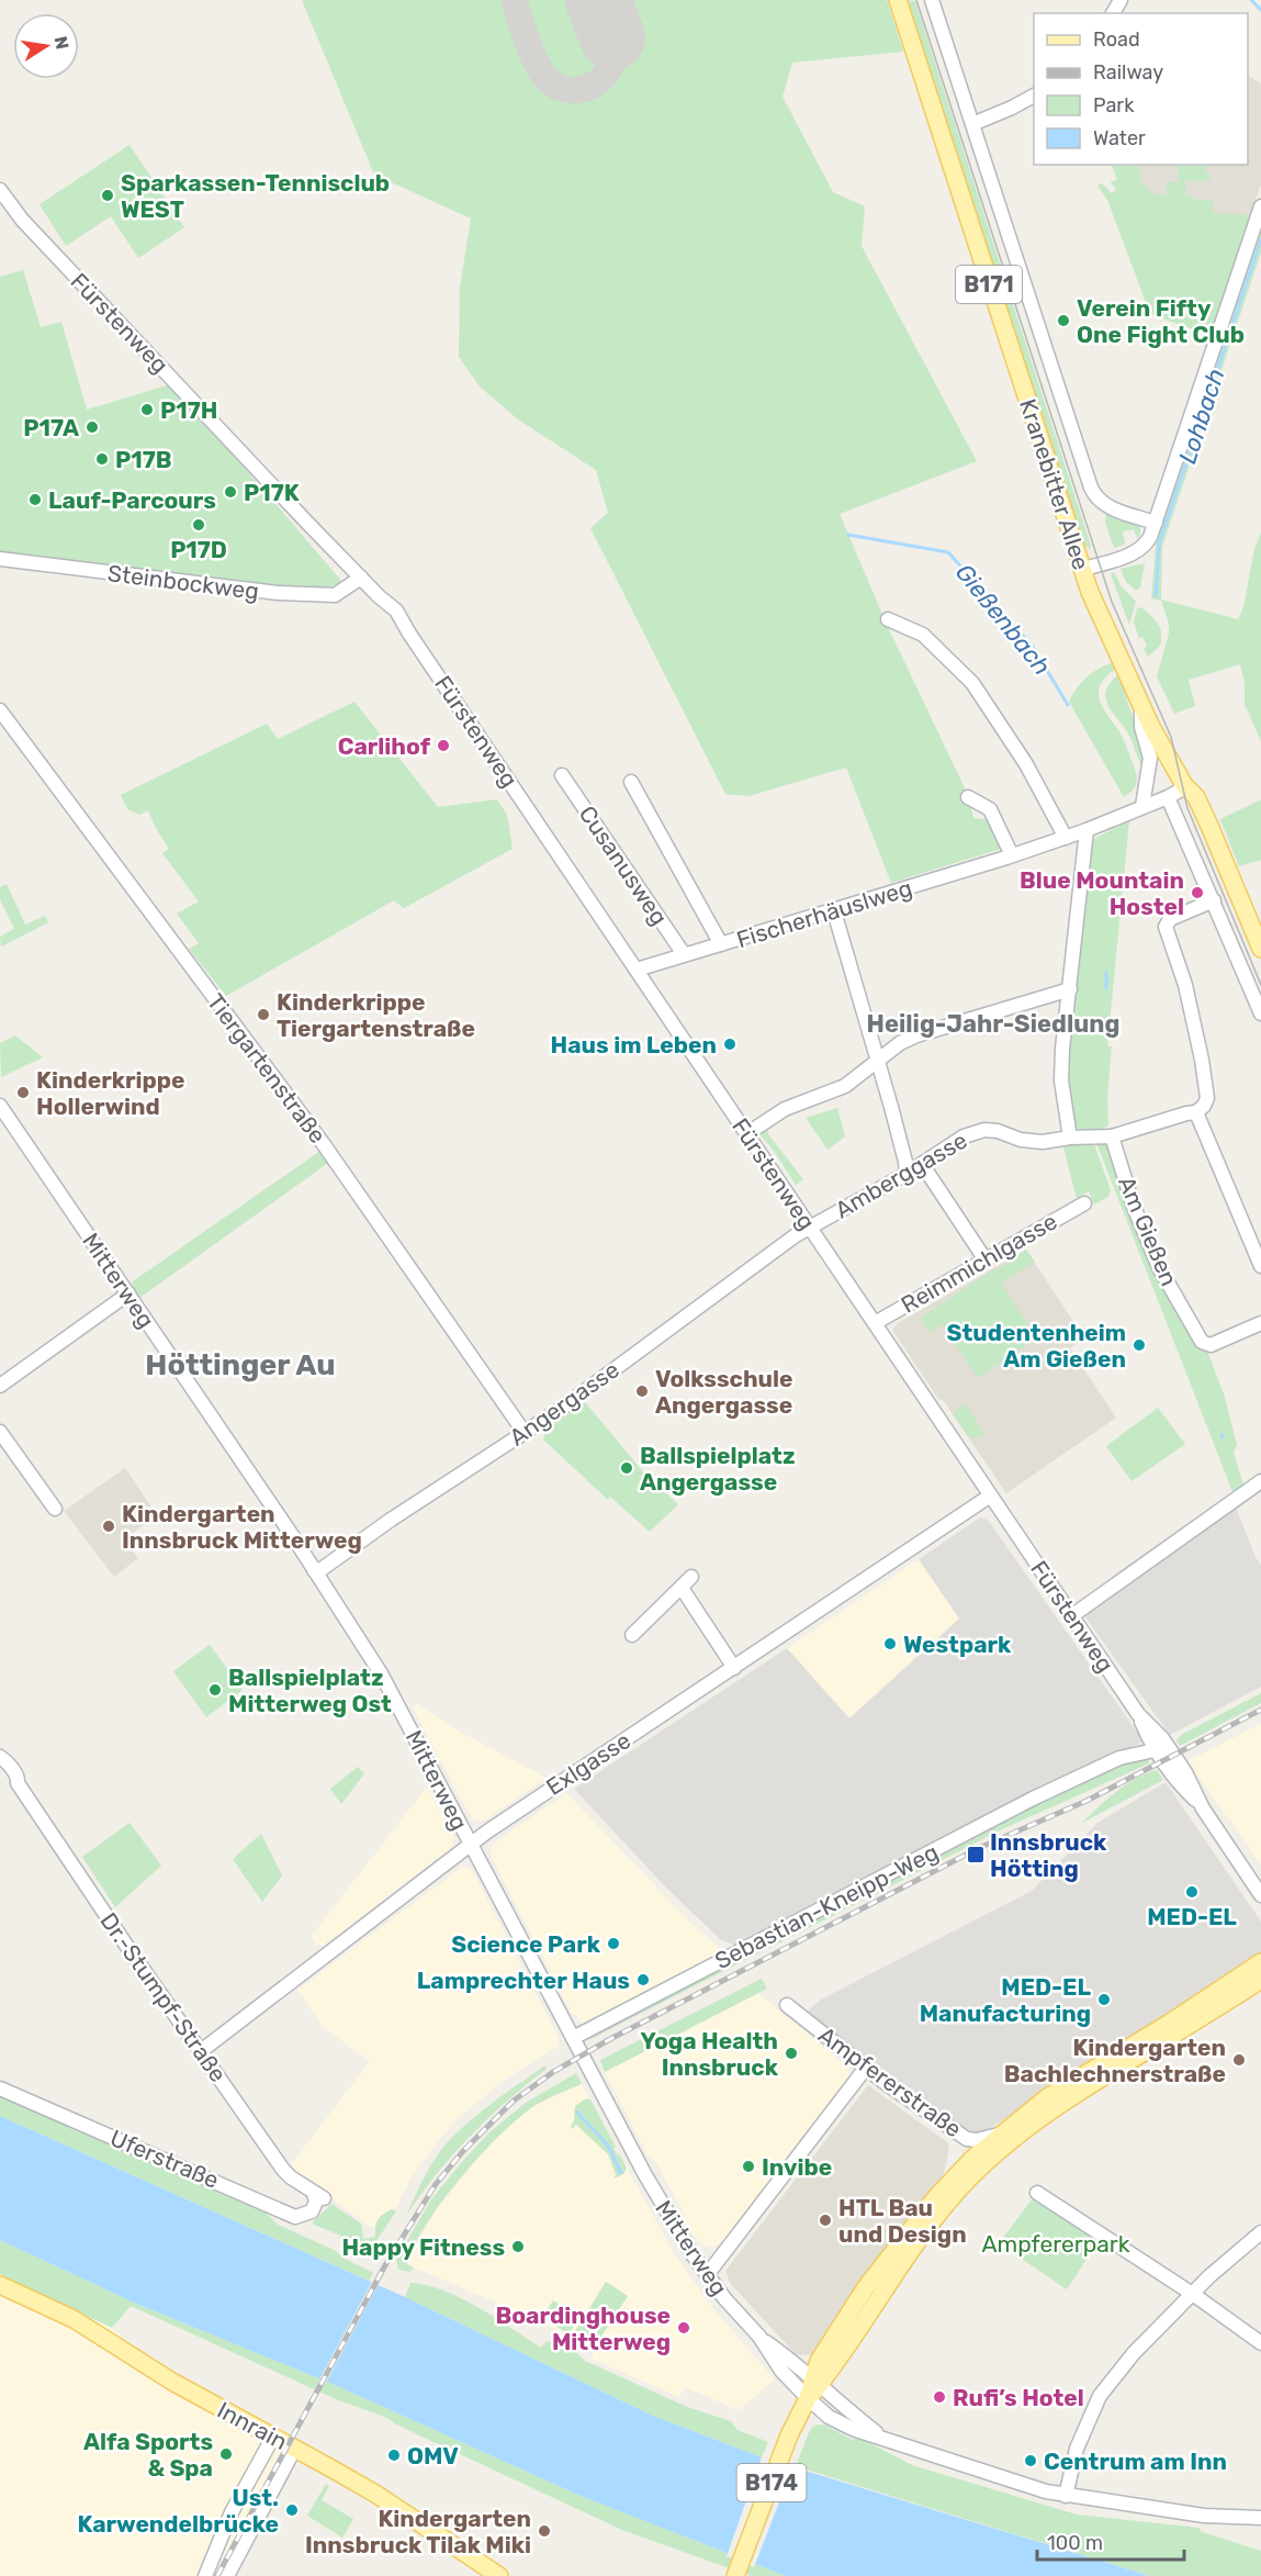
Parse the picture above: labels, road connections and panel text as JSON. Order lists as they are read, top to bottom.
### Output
{
  "streets": {
    "main road": [
      "B171",
      "Kranebitter Allee",
      "Innrain",
      "B174"
    ],
    "street": [
      "Fürstenweg",
      "Steinbockweg",
      "Cusanusweg",
      "Fischerhäuslweg",
      "Tiergartenstraße",
      "Amberggasse",
      "Am Gießen",
      "Reimmichlgasse",
      "Mitterweg",
      "Angergasse",
      "Exlgasse",
      "Sebastian-Kneipp-Weg",
      "Dr.-Stumpf-Straße",
      "Ampfererstraße",
      "Uferstraße"
    ]
  },
  "crossings": [
    ["Fürstenweg", "Steinbockweg"],
    ["Fürstenweg", "Fischerhäuslweg"],
    ["Fürstenweg", "Amberggasse"],
    ["Fürstenweg", "Reimmichlgasse"],
    ["Fürstenweg", "Angergasse"],
    ["Fürstenweg", "Exlgasse"],
    ["Fürstenweg", "Sebastian-Kneipp-Weg"],
    ["Kranebitter Allee", "Fischerhäuslweg"],
    ["Cusanusweg", "Fischerhäuslweg"],
    ["Tiergartenstraße", "Angergasse"],
    ["Amberggasse", "Am Gießen"],
    ["Amberggasse", "Angergasse"],
    ["Mitterweg", "Angergasse"],
    ["Mitterweg", "Exlgasse"],
    ["Mitterweg", "Sebastian-Kneipp-Weg"],
    ["Mitterweg", "B174"],
    ["Exlgasse", "Dr.-Stumpf-Straße"],
    ["Dr.-Stumpf-Straße", "Uferstraße"],
    ["Ampfererstraße", "B174"]
  ],
  "districts": ["Heilig-Jahr-Siedlung", "Höttinger Au"],
  "water": ["Lohbach", "Gießenbach"],
  "parks": ["Ampfererpark"],
  "places": {
    "other": [
      "Sparkassen-Tennisclub WEST",
      "Verein Fifty One Fight Club",
      "P17H",
      "P17A",
      "P17B",
      "P17K",
      "Lauf-Parcours",
      "P17D",
      "Carlihof",
      "Blue Mountain Hostel",
      "Kinderkrippe Tiergartenstraße",
      "Haus im Leben",
      "Kinderkrippe Hollerwind",
      "Studentenheim Am Gießen",
      "Volksschule Angergasse",
      "Ballspielplatz Angergasse",
      "Kindergarten Innsbruck Mitterweg",
      "Westpark",
      "Ballspielplatz Mitterweg Ost",
      "MED-EL",
      "Science Park",
      "Lamprechter Haus",
      "MED-EL Manufacturing",
      "Yoga Health Innsbruck",
      "Kindergarten Bachlechnerstraße",
      "Invibe",
      "HTL Bau und Design",
      "Happy Fitness",
      "Boardinghouse Mitterweg",
      "Rufi’s Hotel",
      "Alfa Sports & Spa",
      "OMV",
      "Centrum am Inn",
      "Ust. Karwendelbrücke",
      "Kindergarten Innsbruck Tilak Miki"
    ],
    "transit": ["Innsbruck Hötting"]
  },
  "legend": [
    "Road",
    "Railway",
    "Park",
    "Water"
  ],
  "scale_bar": "100 m",
  "north": "right"
}
